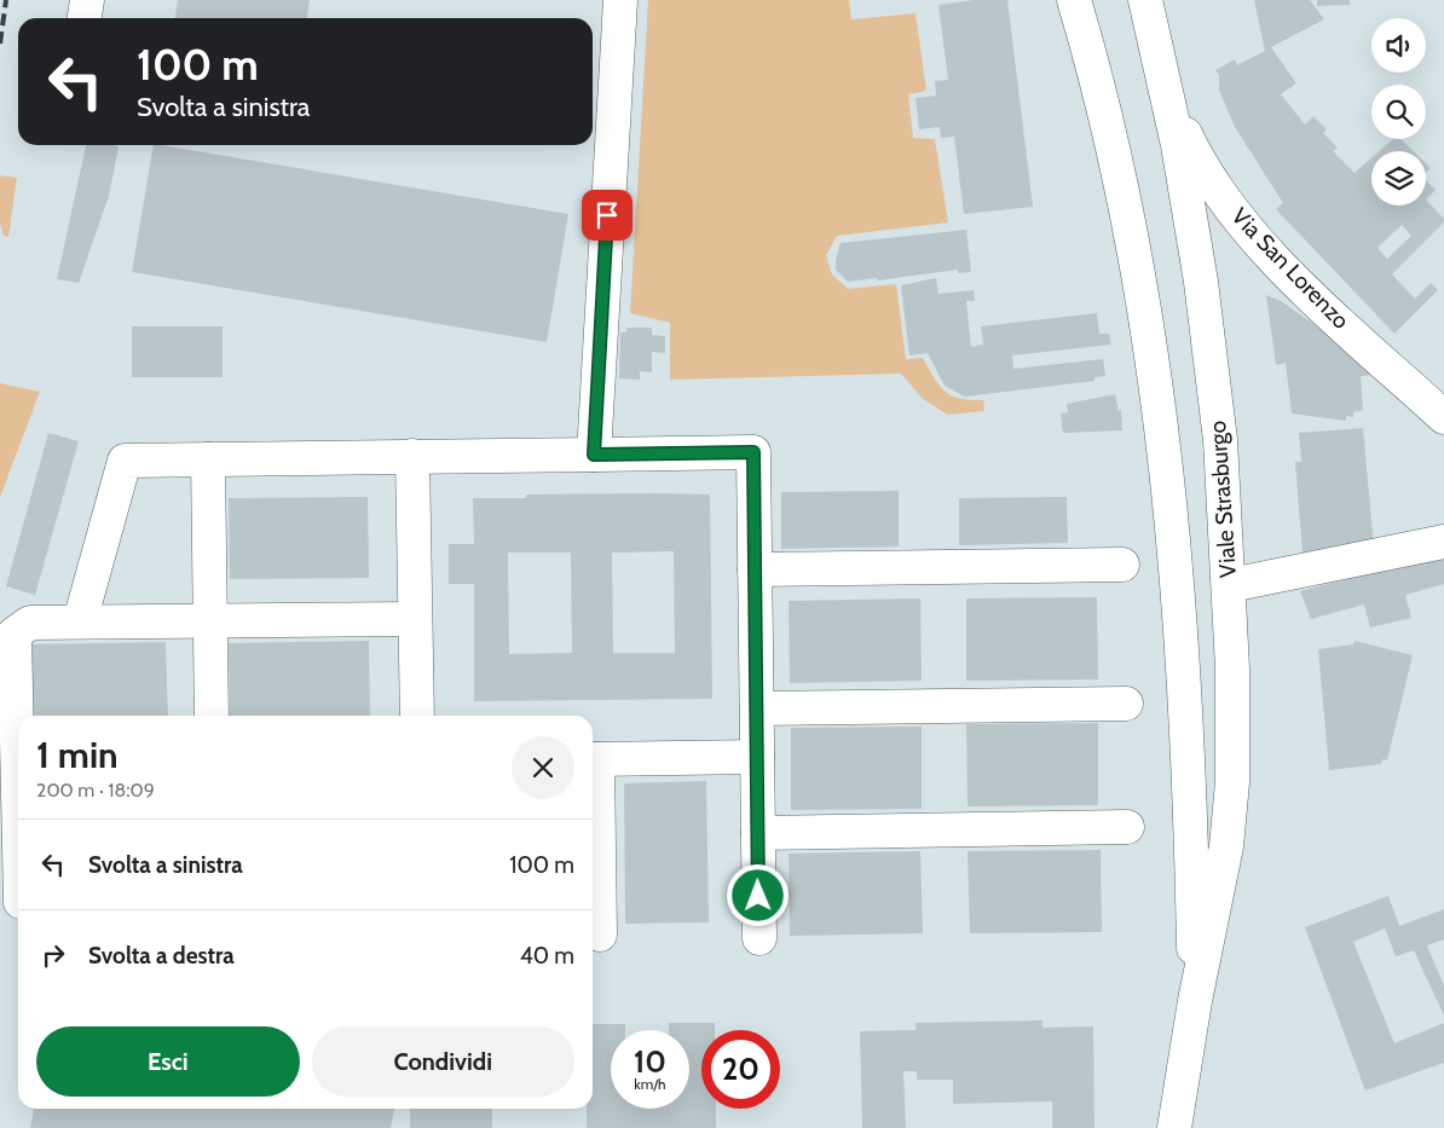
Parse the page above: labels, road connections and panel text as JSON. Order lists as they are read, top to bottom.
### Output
{
  "streets": {
    "street": ["Via San Lorenzo", "Viale Strasburgo"]
  },
  "crossings": [
    ["Via San Lorenzo", "Viale Strasburgo"]
  ],
  "page": {
    "turn": ["100 m", "Svolta a sinistra"],
    "heading": ["1 min", "200 m · 18:09"],
    "list": [
      {
        "name": "Svolta a sinistra",
        "value": "100 m"
      },
      {
        "name": "Svolta a destra",
        "value": "40 m"
      }
    ],
    "buttons": ["Esci", "Condividi"],
    "speed": "10 km/h",
    "limit": "20"
  }
}
